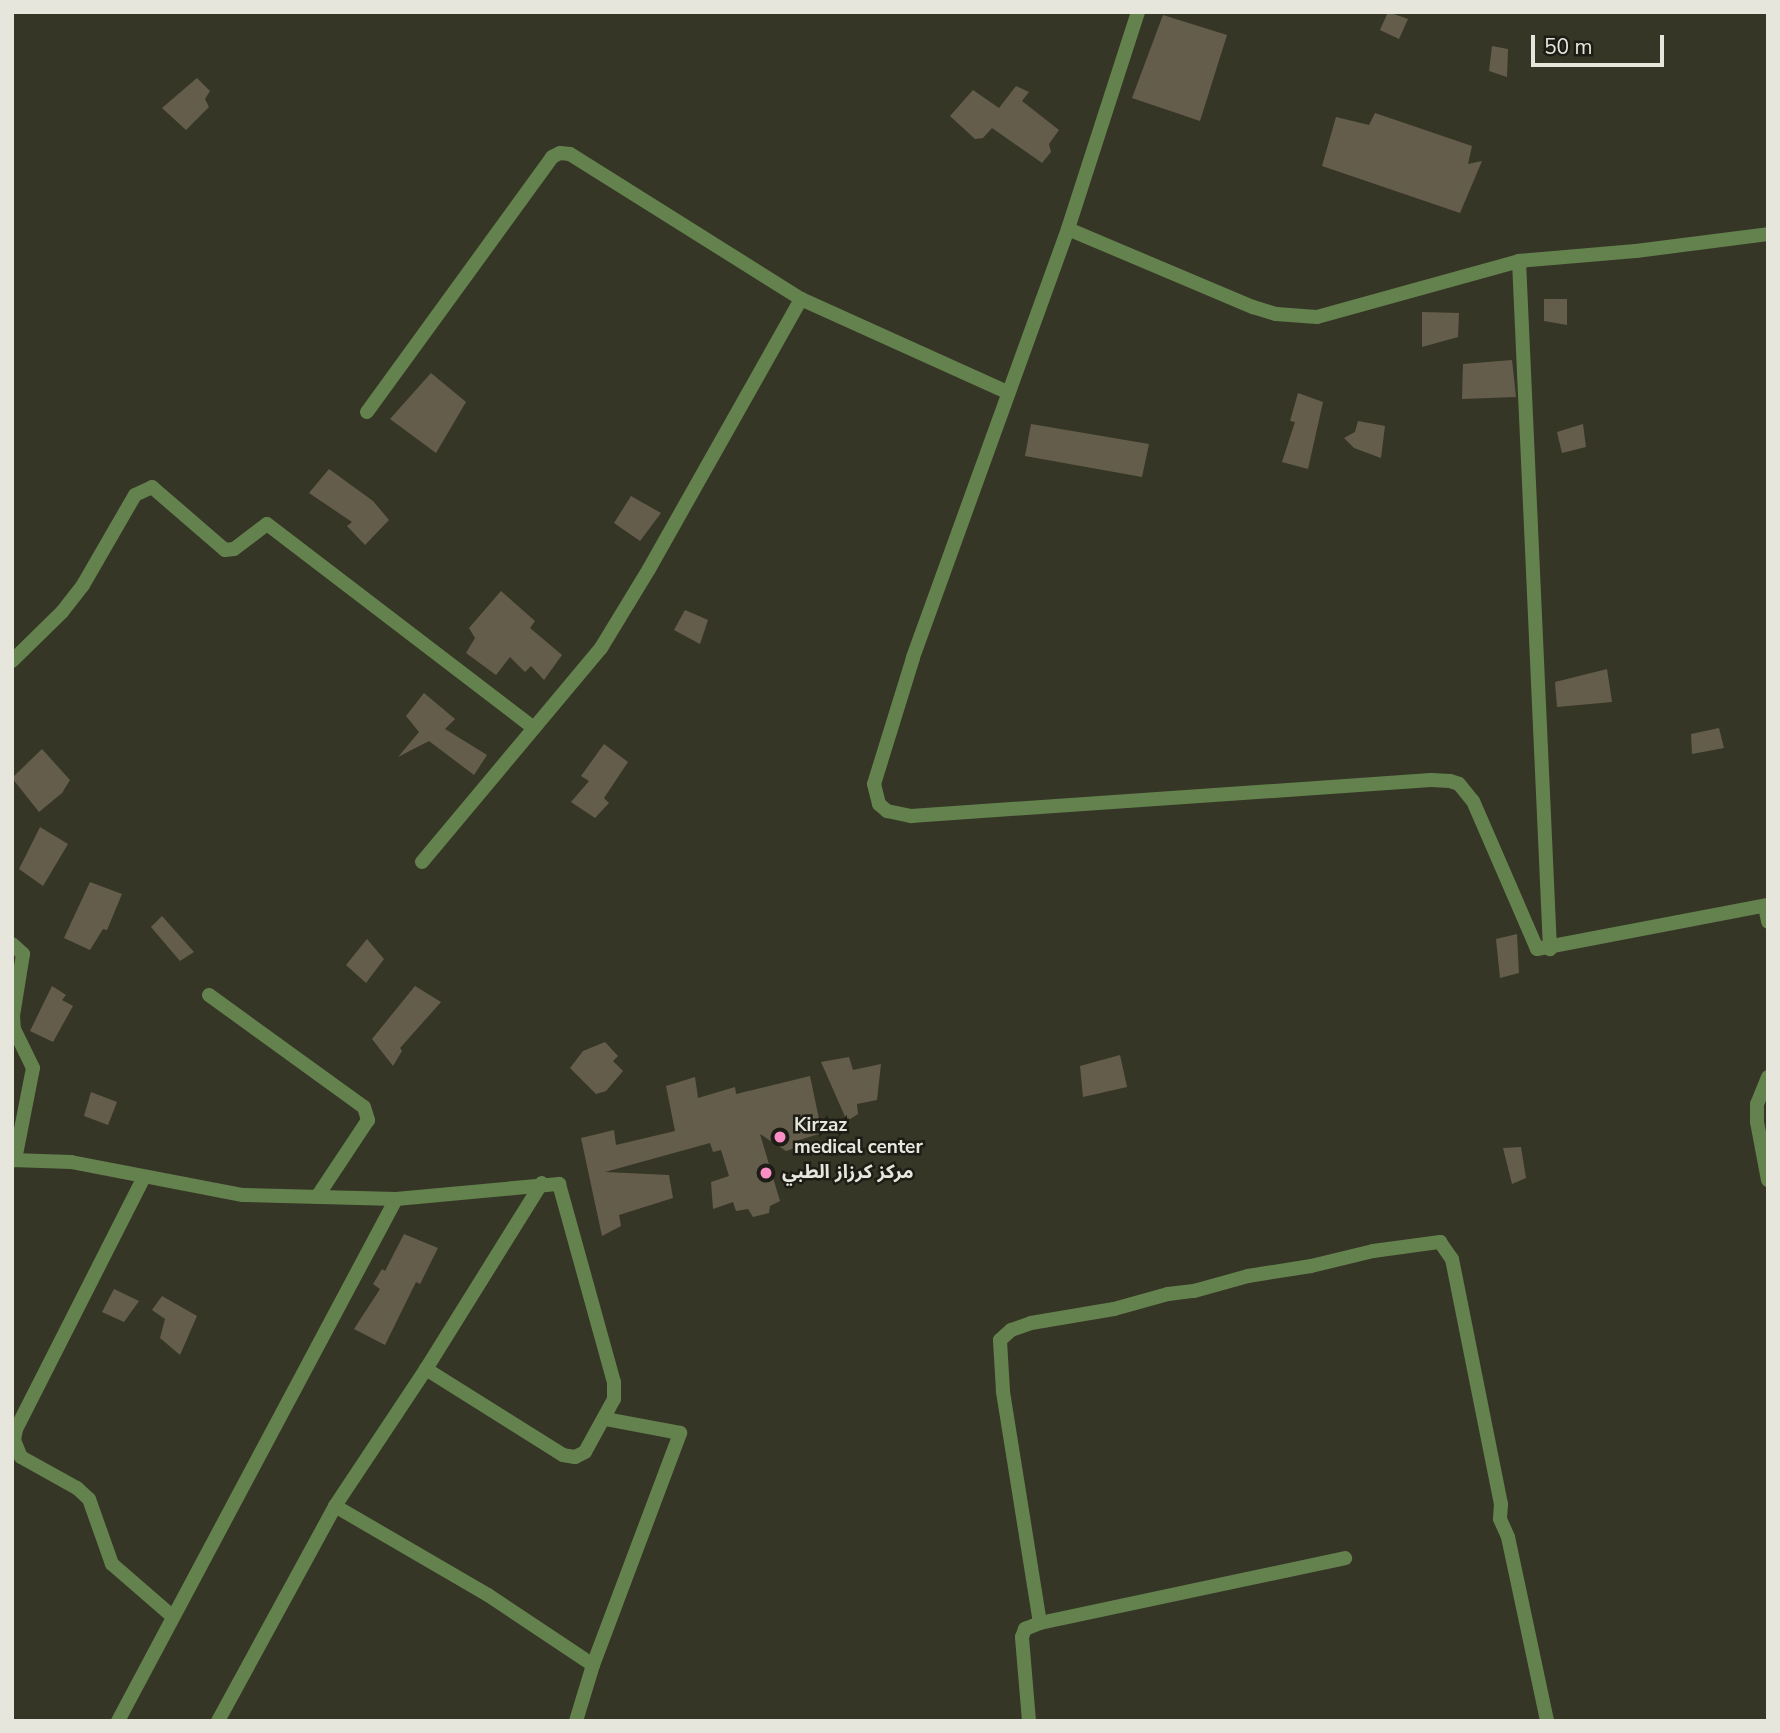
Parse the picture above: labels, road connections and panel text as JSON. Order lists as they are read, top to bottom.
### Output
{
  "places": ["Kirzaz medical center", "مركز كرزاز الطبي"],
  "scale_bar": "50 m"
}
